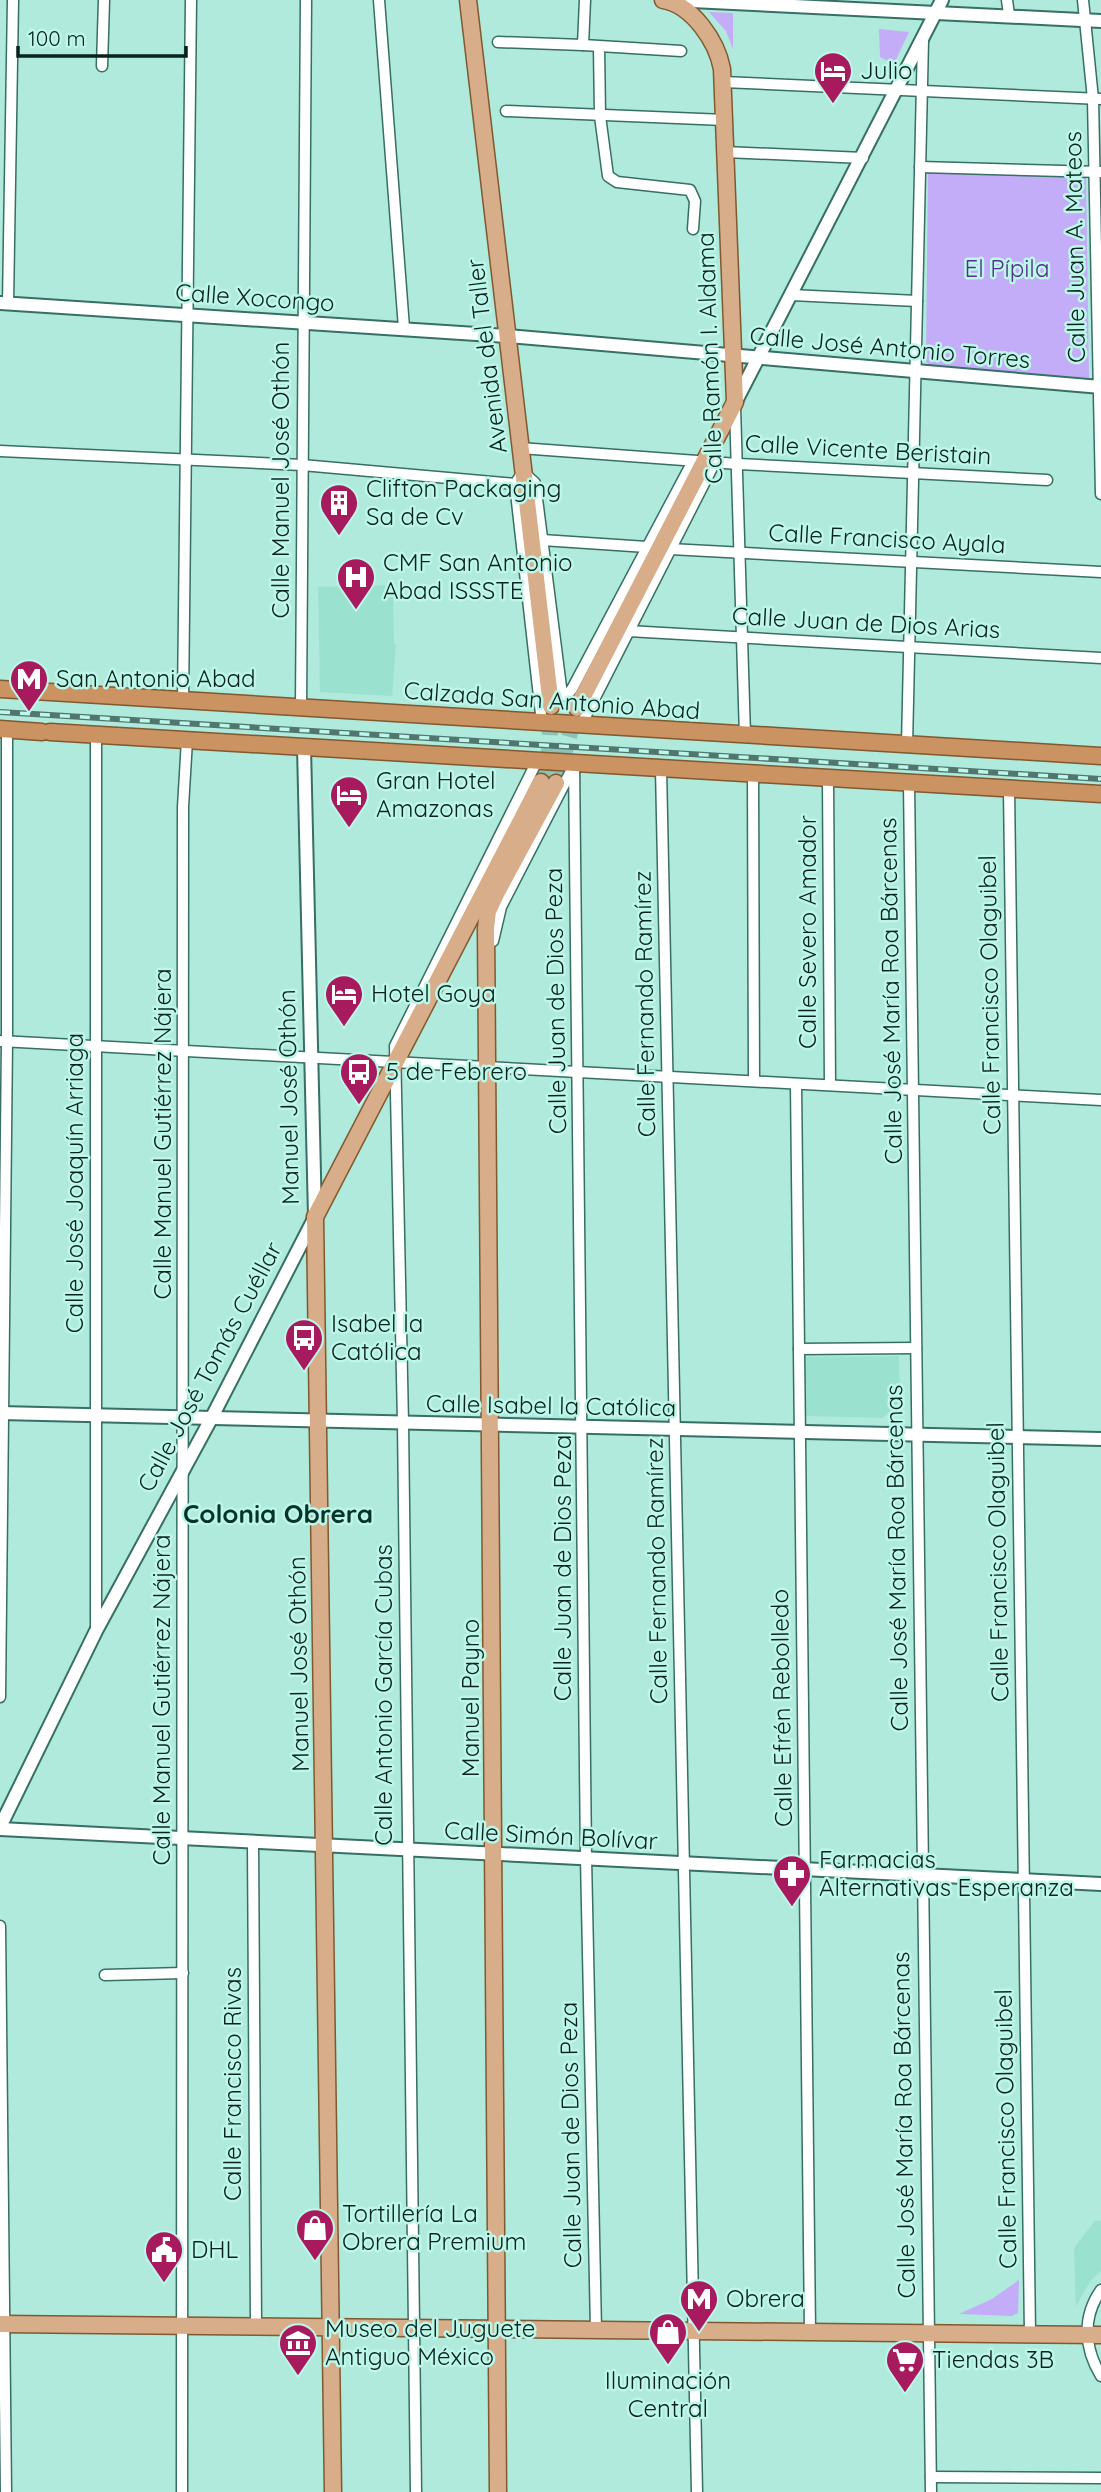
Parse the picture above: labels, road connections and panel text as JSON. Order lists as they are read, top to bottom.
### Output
{
  "streets": {
    "highway": ["Calzada San Antonio Abad"],
    "main road": [
      "Avenida del Taller",
      "Calle Ramón I. Aldama",
      "Manuel José Othón",
      "Calle José Tomás Cuéllar",
      "Manuel Payno"
    ],
    "street": [
      "Calle Juan A. Mateos",
      "Calle Xocongo",
      "Calle José Antonio Torres",
      "Calle Vicente Beristain",
      "Calle Manuel José Othón",
      "Calle Francisco Ayala",
      "Calle Juan de Dios Arias",
      "Calle Severo Amador",
      "Calle José María Roa Bárcenas",
      "Calle Francisco Olaguibel",
      "Calle Juan de Dios Peza",
      "Calle Fernando Ramírez",
      "Calle Manuel Gutiérrez Nájera",
      "Calle José Joaquín Arriaga",
      "Calle Isabel la Católica",
      "Calle Antonio García Cubas",
      "Calle Efrén Rebolledo",
      "Calle Simón Bolívar",
      "Calle Francisco Rivas"
    ]
  },
  "crossings": [
    ["Calle Juan A. Mateos", "Calle José Antonio Torres"],
    ["Calle Xocongo", "Calle José Antonio Torres"],
    ["Calle Xocongo", "Avenida del Taller"],
    ["Calle Xocongo", "Calle Manuel José Othón"],
    ["Calle José Antonio Torres", "Avenida del Taller"],
    ["Calle José Antonio Torres", "Calle Ramón I. Aldama"],
    ["Avenida del Taller", "Calle Vicente Beristain"],
    ["Calle Ramón I. Aldama", "Calle Vicente Beristain"],
    ["Calle Ramón I. Aldama", "Calle Francisco Ayala"],
    ["Calle Ramón I. Aldama", "Calle Juan de Dios Arias"],
    ["Calle Ramón I. Aldama", "Calzada San Antonio Abad"],
    ["Calle Manuel José Othón", "Calzada San Antonio Abad"],
    ["Calle José María Roa Bárcenas", "Calle Isabel la Católica"],
    ["Calle José María Roa Bárcenas", "Calle Simón Bolívar"],
    ["Calle Francisco Olaguibel", "Calle Isabel la Católica"],
    ["Calle Francisco Olaguibel", "Calle Simón Bolívar"],
    ["Calle Juan de Dios Peza", "Calle Isabel la Católica"],
    ["Calle Juan de Dios Peza", "Calle Simón Bolívar"],
    ["Calle Fernando Ramírez", "Calle Isabel la Católica"],
    ["Calle Fernando Ramírez", "Calle Simón Bolívar"],
    ["Manuel José Othón", "Calle José Tomás Cuéllar"],
    ["Manuel José Othón", "Calle Isabel la Católica"],
    ["Manuel José Othón", "Calle Simón Bolívar"],
    ["Calle Manuel Gutiérrez Nájera", "Calle José Tomás Cuéllar"],
    ["Calle Manuel Gutiérrez Nájera", "Calle Isabel la Católica"],
    ["Calle Manuel Gutiérrez Nájera", "Calle Simón Bolívar"],
    ["Calle José Joaquín Arriaga", "Calle José Tomás Cuéllar"],
    ["Calle José Joaquín Arriaga", "Calle Isabel la Católica"],
    ["Calle José Tomás Cuéllar", "Calle Isabel la Católica"],
    ["Calle José Tomás Cuéllar", "Calle Antonio García Cubas"],
    ["Calle José Tomás Cuéllar", "Manuel Payno"],
    ["Calle José Tomás Cuéllar", "Calle Simón Bolívar"],
    ["Calle Isabel la Católica", "Calle Antonio García Cubas"],
    ["Calle Isabel la Católica", "Manuel Payno"],
    ["Calle Isabel la Católica", "Calle Efrén Rebolledo"],
    ["Calle Antonio García Cubas", "Calle Simón Bolívar"],
    ["Manuel Payno", "Calle Simón Bolívar"],
    ["Calle Efrén Rebolledo", "Calle Simón Bolívar"],
    ["Calle Simón Bolívar", "Calle Francisco Rivas"]
  ],
  "districts": ["Colonia Obrera"],
  "parks": ["El Pípila"],
  "places": {
    "hotel": ["Julio", "Gran Hotel Amazonas", "Hotel Goya"],
    "building": ["Clifton Packaging Sa de Cv"],
    "hospital": ["CMF San Antonio Abad ISSSTE"],
    "metro station": ["San Antonio Abad", "Obrera"],
    "bus stop": ["5 de Febrero", "Isabel la Católica"],
    "pharmacy": ["Farmacias Alternativas Esperanza"],
    "shop": ["Tortillería La Obrera Premium", "Iluminación Central"],
    "public building": ["DHL"],
    "museum": ["Museo del Juguete Antiguo México"],
    "supermarket": ["Tiendas 3B"]
  },
  "scale_bar": "100 m"
}
